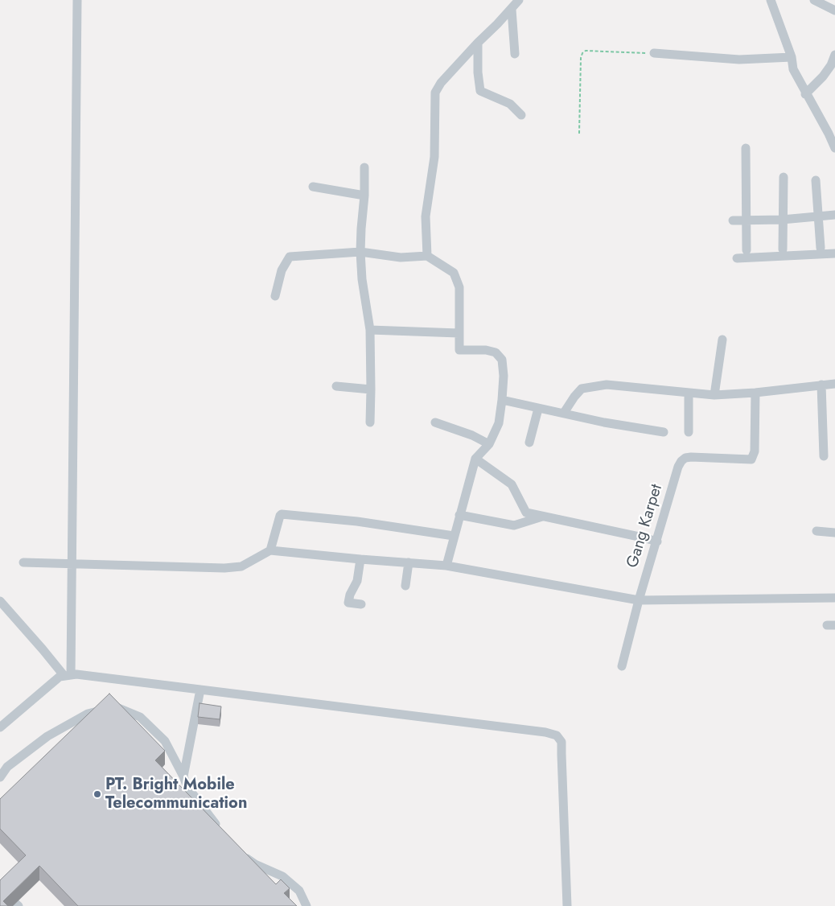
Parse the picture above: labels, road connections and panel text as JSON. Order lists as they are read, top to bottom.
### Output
{
  "streets": {
    "street": ["Gang Karpet"]
  },
  "places": ["PT. Bright Mobile Telecommunication"]
}
